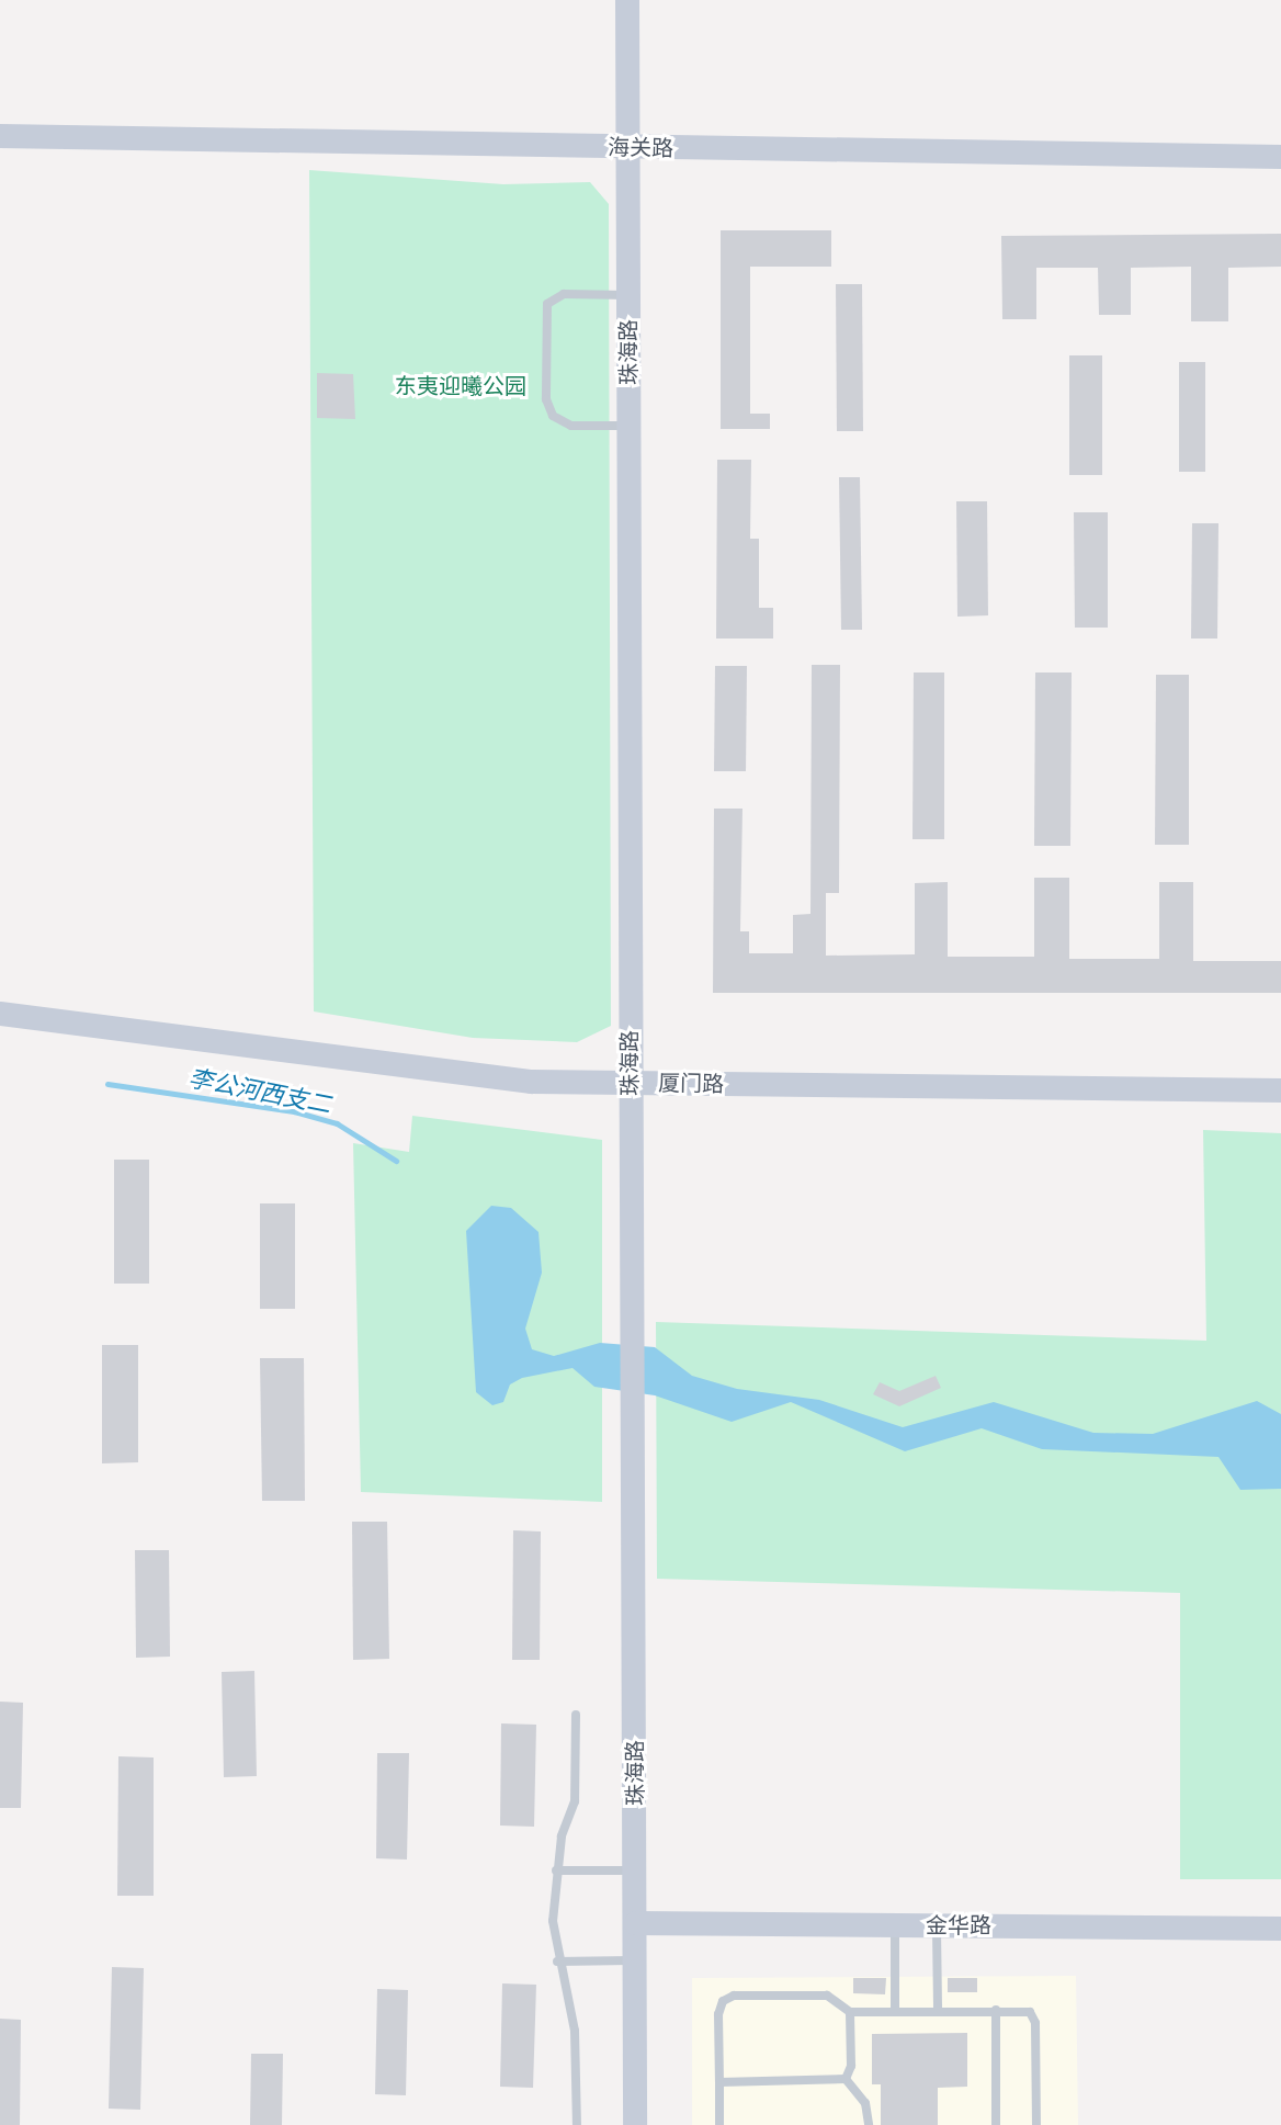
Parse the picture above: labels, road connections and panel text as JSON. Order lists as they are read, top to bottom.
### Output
{
  "streets": {
    "street": [
      "海关路",
      "珠海路",
      "厦门路",
      "金华路"
    ]
  },
  "crossings": [
    ["海关路", "珠海路"],
    ["珠海路", "厦门路"],
    ["珠海路", "金华路"]
  ],
  "water": ["李公河西支二"],
  "parks": ["东夷迎曦公园"]
}
